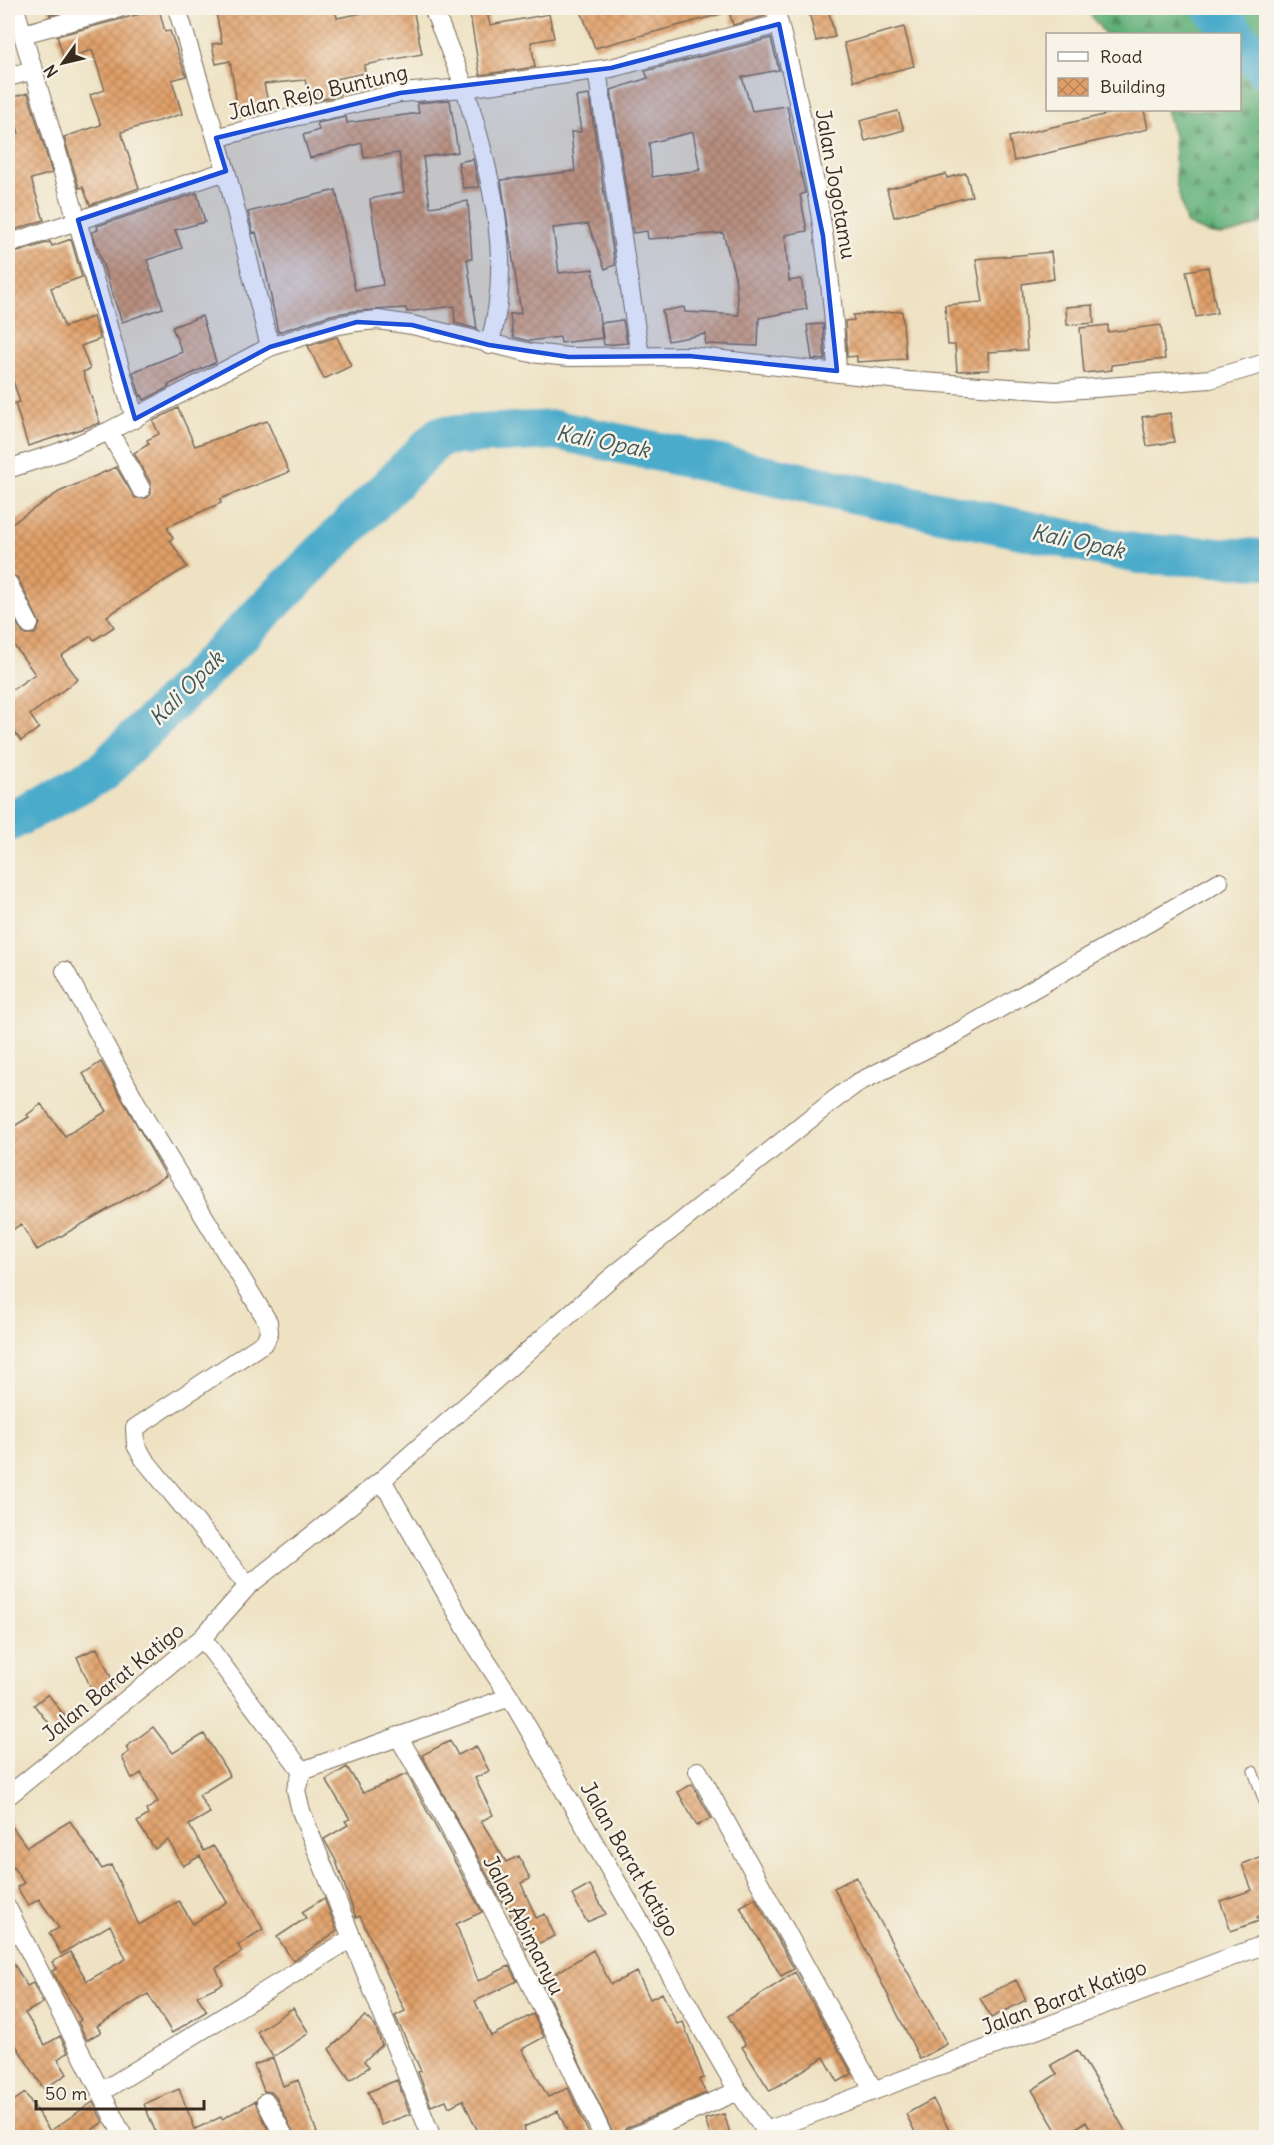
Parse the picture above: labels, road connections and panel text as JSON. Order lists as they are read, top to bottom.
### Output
{
  "streets": {
    "street": [
      "Jalan Rejo Buntung",
      "Jalan Jogotamu",
      "Jalan Barat Katigo",
      "Jalan Abimanyu"
    ]
  },
  "crossings": [
    ["Jalan Rejo Buntung", "Jalan Jogotamu"]
  ],
  "water": ["Kali Opak"],
  "legend": ["Road", "Building"],
  "scale_bar": "50 m",
  "north": "bottom left"
}
